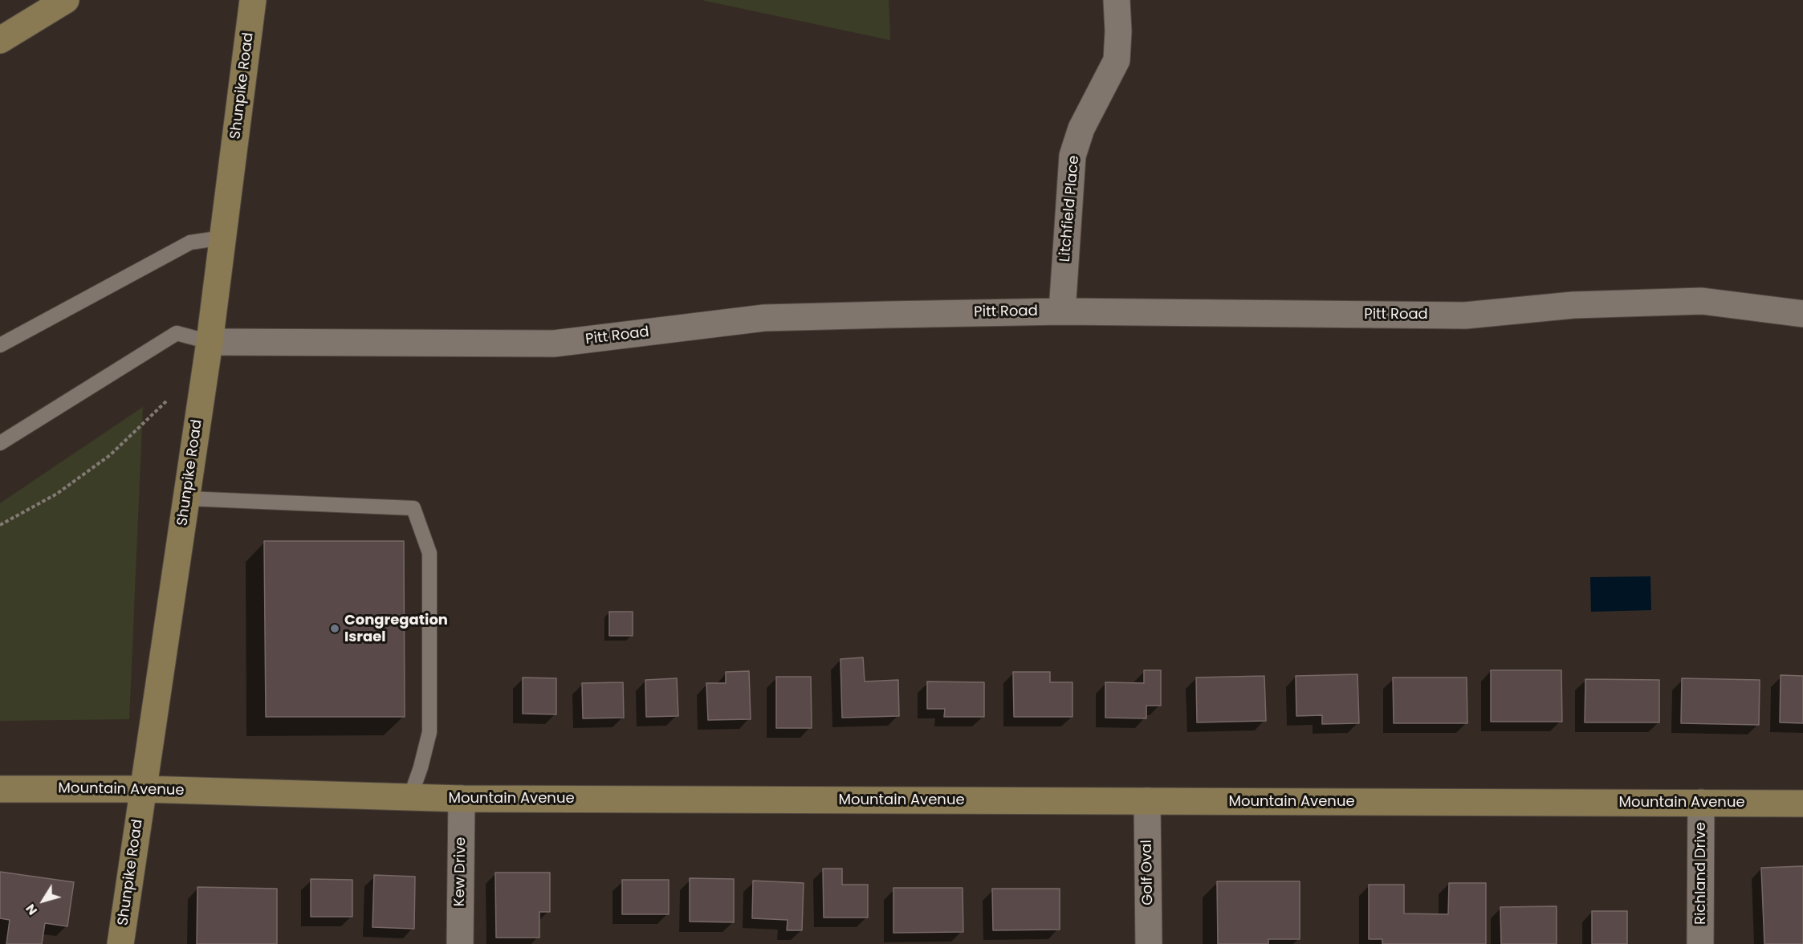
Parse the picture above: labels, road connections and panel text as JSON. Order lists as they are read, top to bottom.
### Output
{
  "streets": {
    "street": [
      "Shunpike Road",
      "Litchfield Place",
      "Pitt Road",
      "Mountain Avenue",
      "Kew Drive",
      "Golf Oval",
      "Richland Drive"
    ]
  },
  "crossings": [
    ["Shunpike Road", "Pitt Road"],
    ["Shunpike Road", "Mountain Avenue"],
    ["Litchfield Place", "Pitt Road"],
    ["Mountain Avenue", "Kew Drive"],
    ["Mountain Avenue", "Golf Oval"],
    ["Mountain Avenue", "Richland Drive"]
  ],
  "places": ["Congregation Israel"],
  "north": "bottom left"
}
